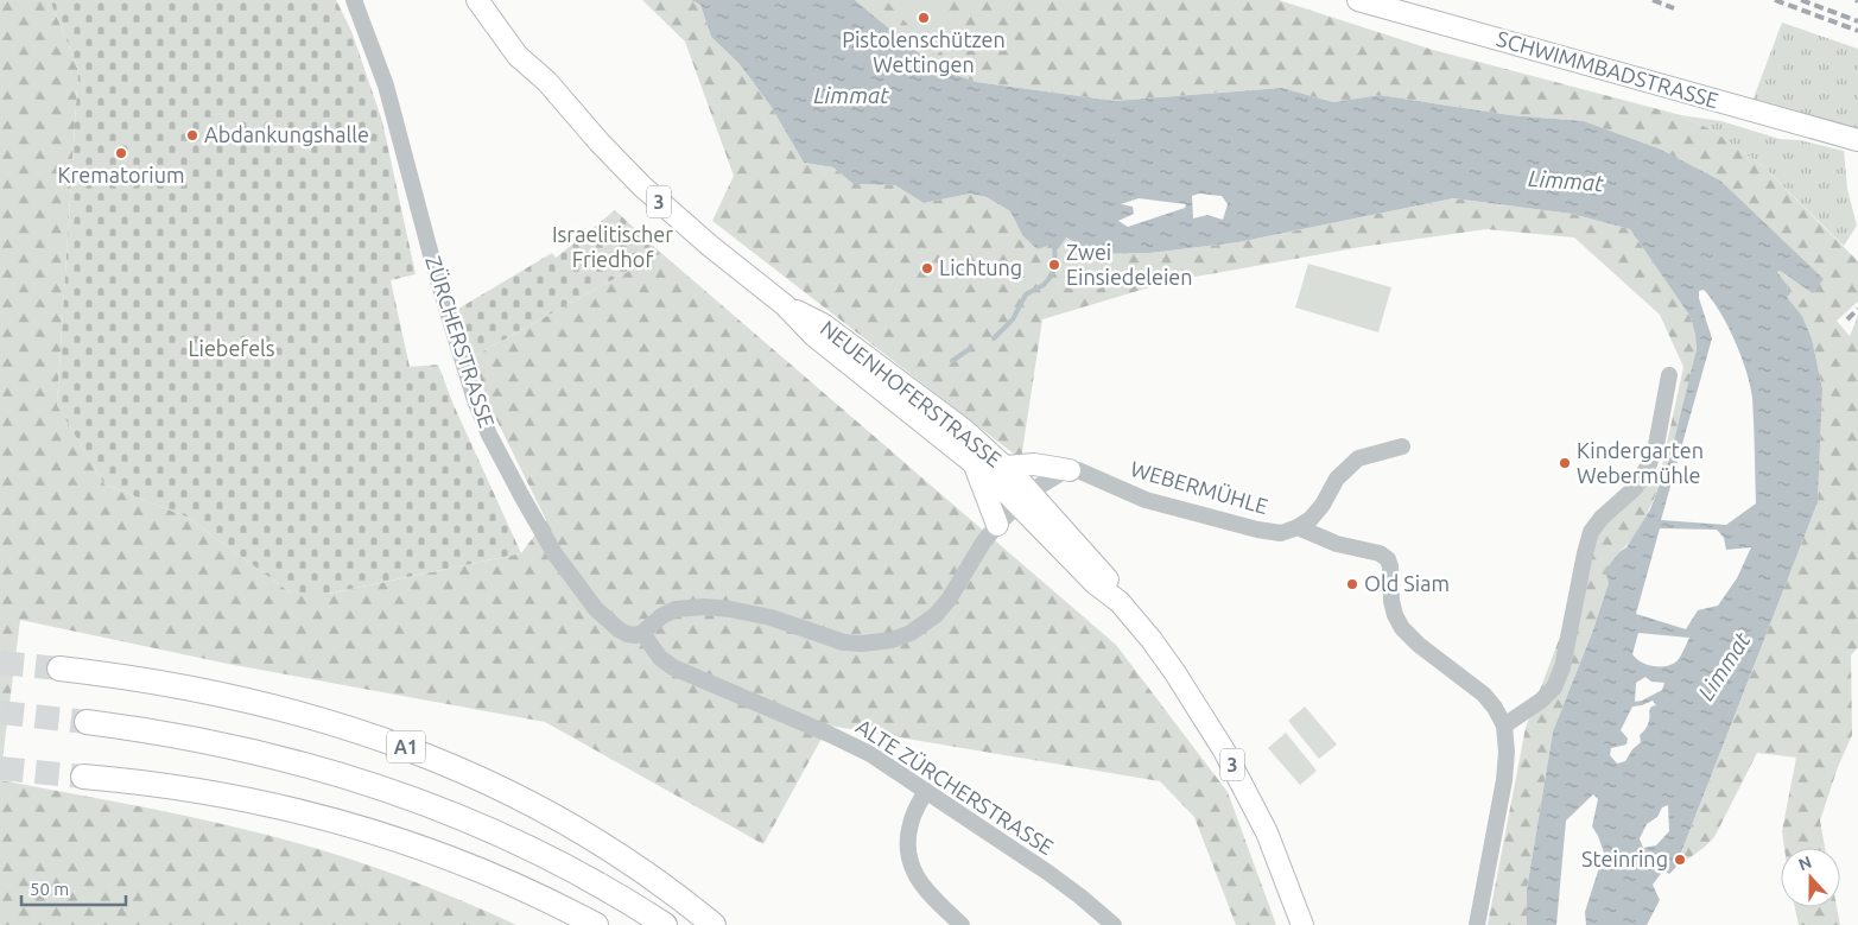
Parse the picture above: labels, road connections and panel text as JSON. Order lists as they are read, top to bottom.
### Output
{
  "streets": {
    "highway": ["A1"],
    "main road": ["SCHWIMMBADSTRASSE", "3", "NEUENHOFERSTRASSE"],
    "street": ["ZÜRCHERSTRASSE", "WEBERMÜHLE", "ALTE ZÜRCHERSTRASSE"]
  },
  "crossings": [
    ["3", "NEUENHOFERSTRASSE"],
    ["ZÜRCHERSTRASSE", "ALTE ZÜRCHERSTRASSE"]
  ],
  "water": ["Limmat"],
  "parks": ["Israelitischer Friedhof", "Liebefels"],
  "places": [
    "Pistolenschützen Wettingen",
    "Abdankungshalle",
    "Krematorium",
    "Zwei Einsiedeleien",
    "Lichtung",
    "Kindergarten Webermühle",
    "Old Siam",
    "Steinring"
  ],
  "scale_bar": "50 m",
  "north": "top"
}
